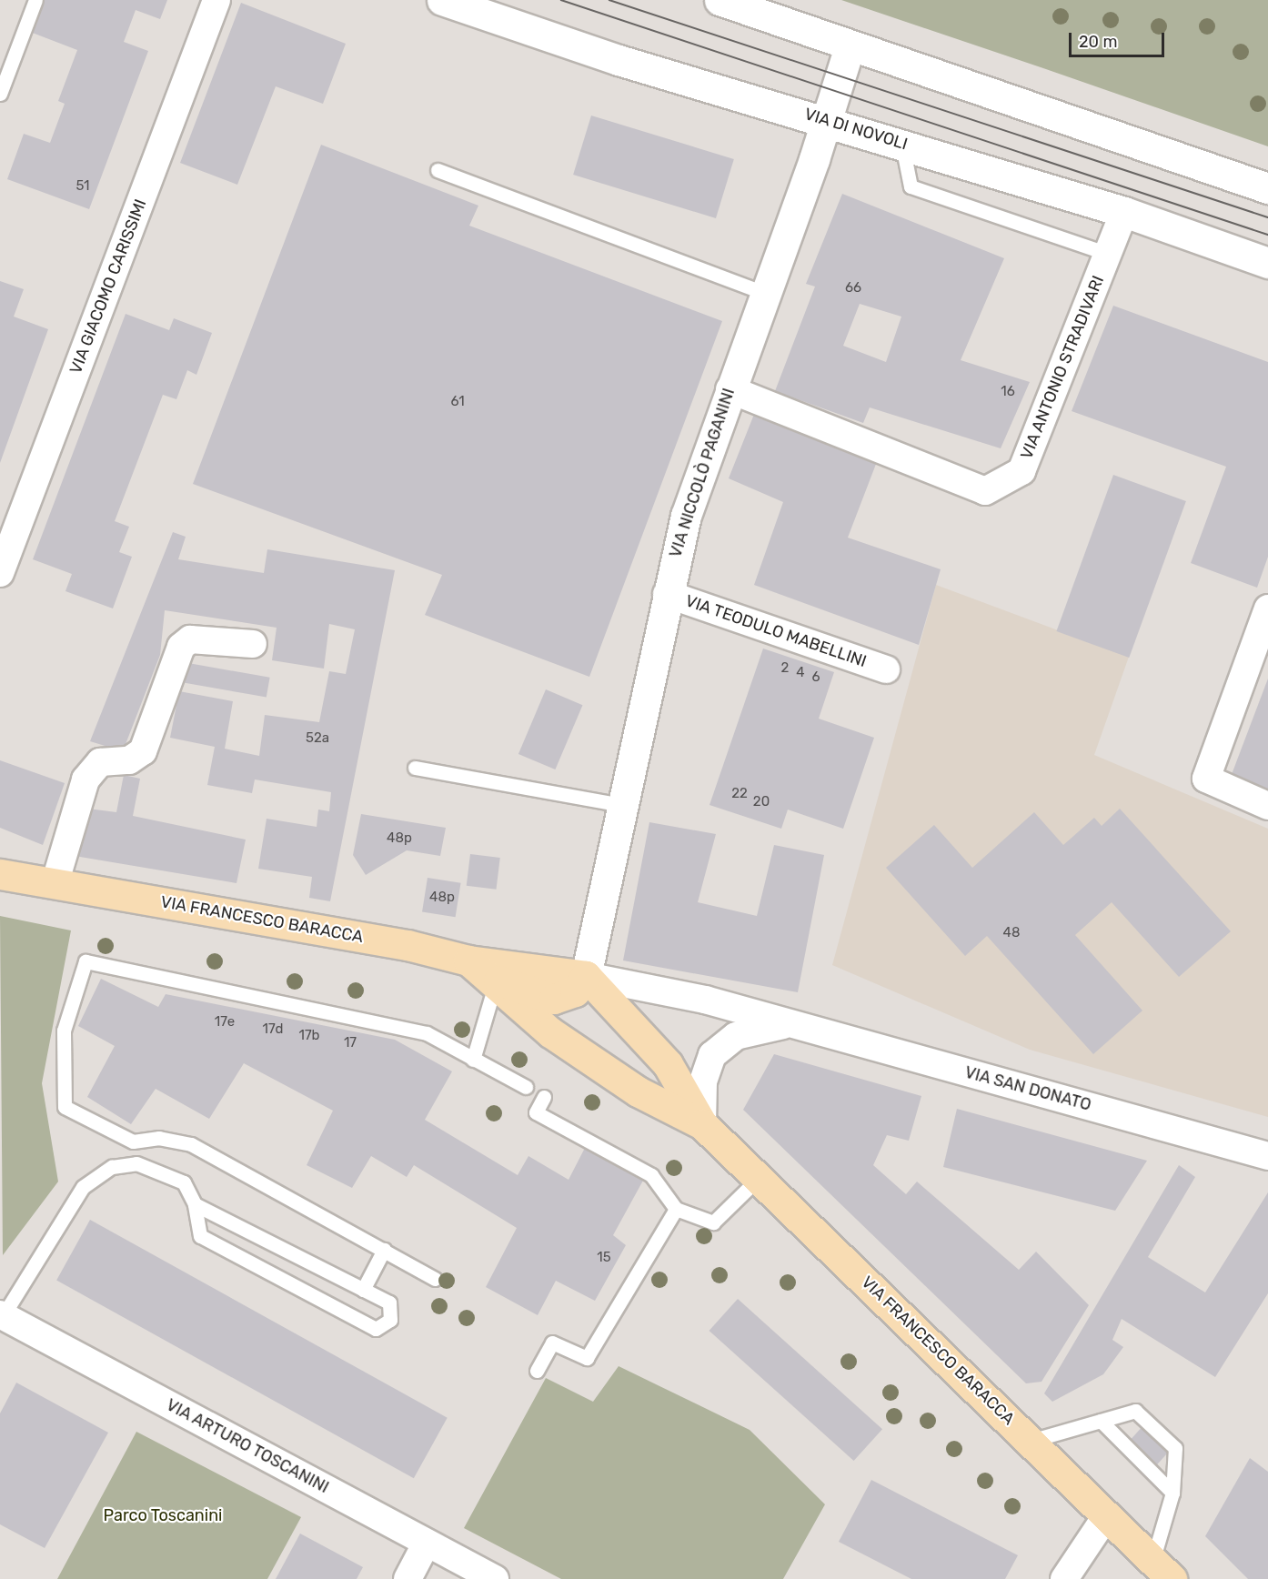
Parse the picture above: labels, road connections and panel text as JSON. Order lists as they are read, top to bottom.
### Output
{
  "streets": {
    "main road": ["VIA FRANCESCO BARACCA"],
    "street": [
      "VIA DI NOVOLI",
      "VIA GIACOMO CARISSIMI",
      "VIA ANTONIO STRADIVARI",
      "VIA NICCOLÒ PAGANINI",
      "VIA TEODULO MABELLINI",
      "VIA SAN DONATO",
      "VIA ARTURO TOSCANINI"
    ]
  },
  "crossings": [
    ["VIA DI NOVOLI", "VIA ANTONIO STRADIVARI"],
    ["VIA DI NOVOLI", "VIA NICCOLÒ PAGANINI"],
    ["VIA ANTONIO STRADIVARI", "VIA NICCOLÒ PAGANINI"],
    ["VIA NICCOLÒ PAGANINI", "VIA TEODULO MABELLINI"],
    ["VIA NICCOLÒ PAGANINI", "VIA FRANCESCO BARACCA"],
    ["VIA FRANCESCO BARACCA", "VIA SAN DONATO"]
  ],
  "parks": ["Parco Toscanini"],
  "house_numbers": [
    "51",
    "66",
    "16",
    "61",
    "2",
    "4",
    "6",
    "52a",
    "22",
    "20",
    "48p",
    "48p",
    "48",
    "17e",
    "17d",
    "17b",
    "17",
    "15"
  ],
  "scale_bar": "20 m"
}
